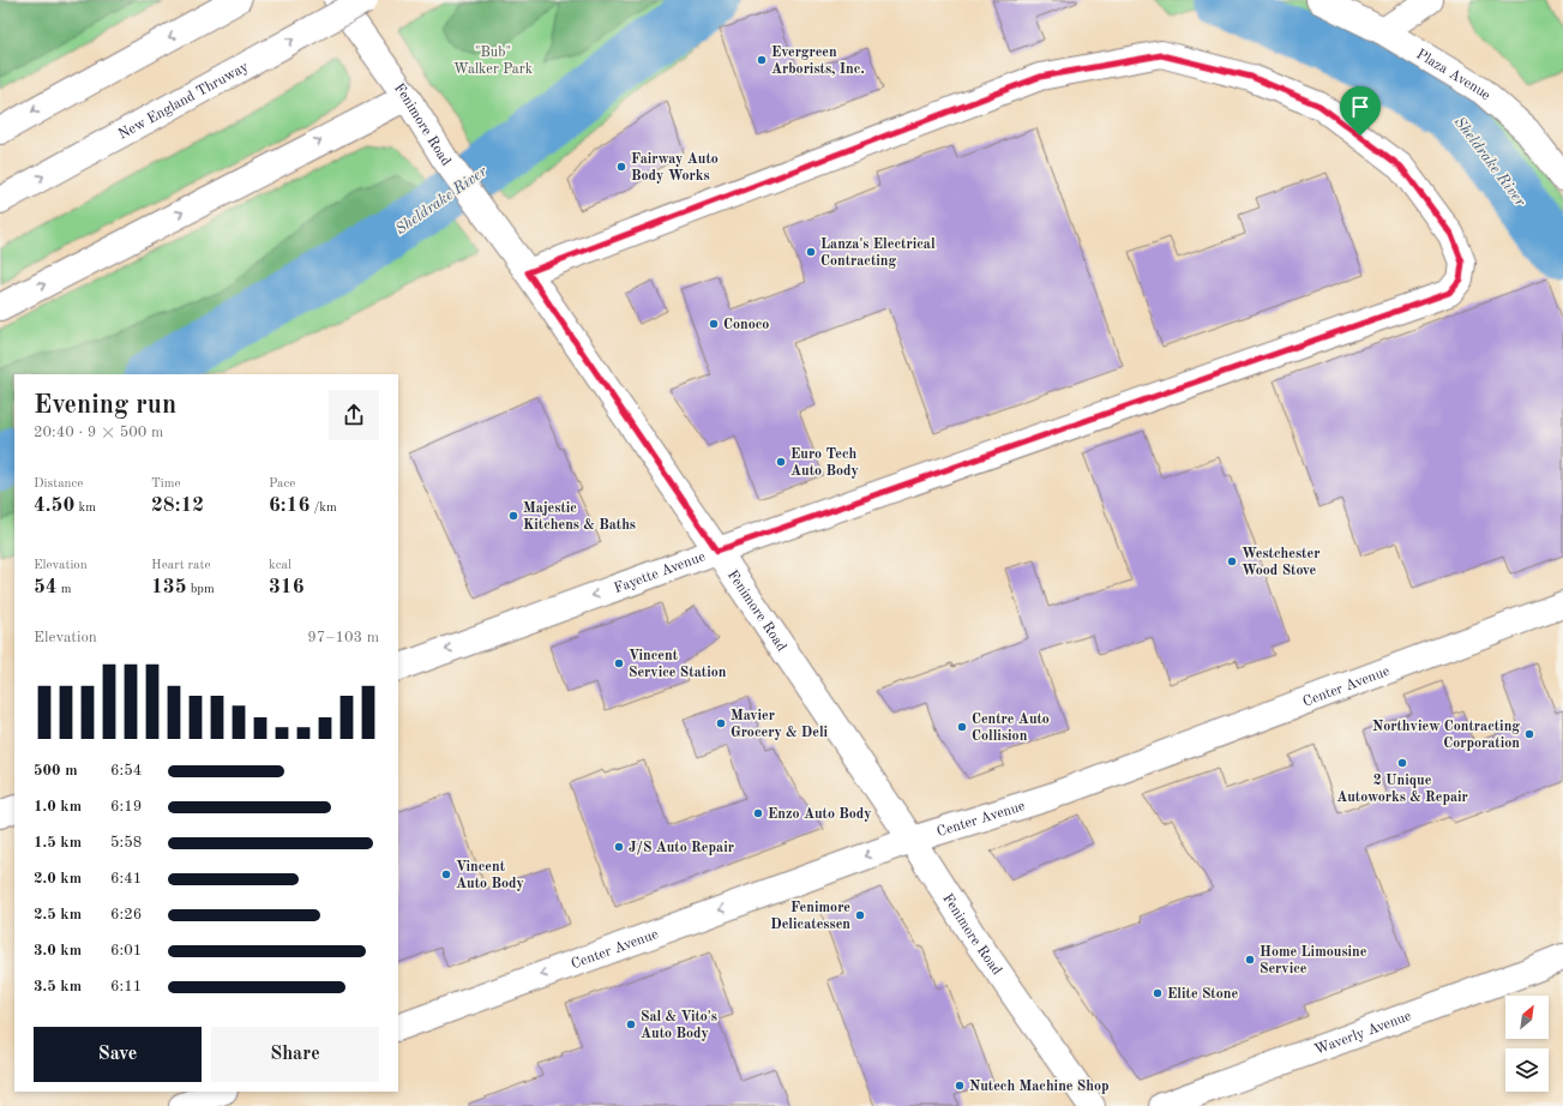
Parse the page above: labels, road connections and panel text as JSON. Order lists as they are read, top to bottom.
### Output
{
  "streets": {
    "main road": [
      "Plaza Avenue",
      "New England Thruway",
      "Fenimore Road",
      "Fayette Avenue",
      "Center Avenue",
      "Waverly Avenue"
    ]
  },
  "crossings": [
    ["Fenimore Road", "Fayette Avenue"],
    ["Fenimore Road", "Center Avenue"]
  ],
  "one_way": ["Center Avenue"],
  "water": ["Sheldrake River"],
  "parks": ["\"Bub\" Walker Park"],
  "places": [
    "Evergreen Arborists, Inc.",
    "Fairway Auto Body Works",
    "Lanza's Electrical Contracting",
    "Conoco",
    "Euro Tech Auto Body",
    "Majestic Kitchens & Baths",
    "Westchester Wood Stove",
    "Vincent Service Station",
    "Mavier Grocery & Deli",
    "Centre Auto Collision",
    "Northview Contracting Corporation",
    "2 Unique Autoworks & Repair",
    "Enzo Auto Body",
    "J/S Auto Repair",
    "Vincent Auto Body",
    "Fenimore Delicatessen",
    "Home Limousine Service",
    "Elite Stone",
    "Sal & Vito's Auto Body",
    "Nutech Machine Shop"
  ],
  "north": "top right",
  "page": {
    "heading": ["Evening run", "20:40 · 9 × 500 m"],
    "stats": [
      ["Distance", "4.50 km"],
      ["Time", "28:12"],
      ["Pace", "6:16 /km"],
      ["Elevation", "54 m"],
      ["Heart rate", "135 bpm"],
      ["kcal", "316"]
    ],
    "chart": ["Elevation", "97–103 m"],
    "list": [
      {
        "name": "500 m",
        "note": "6:54"
      },
      {
        "name": "1.0 km",
        "note": "6:19"
      },
      {
        "name": "1.5 km",
        "note": "5:58"
      },
      {
        "name": "2.0 km",
        "note": "6:41"
      },
      {
        "name": "2.5 km",
        "note": "6:26"
      },
      {
        "name": "3.0 km",
        "note": "6:01"
      },
      {
        "name": "3.5 km",
        "note": "6:11"
      }
    ],
    "buttons": ["Save", "Share"]
  }
}
